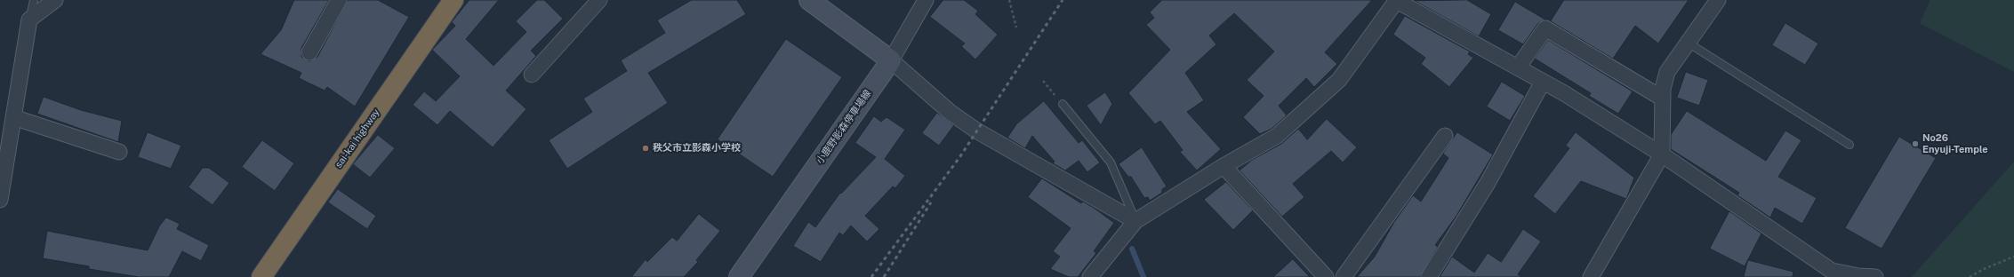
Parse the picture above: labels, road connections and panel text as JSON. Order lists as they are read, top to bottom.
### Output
{
  "streets": {
    "highway": ["sai-kai highway"],
    "main road": ["小鹿野影森停車場線"]
  },
  "places": ["No26 Enyuji-Temple", "秩父市立影森小学校"]
}
